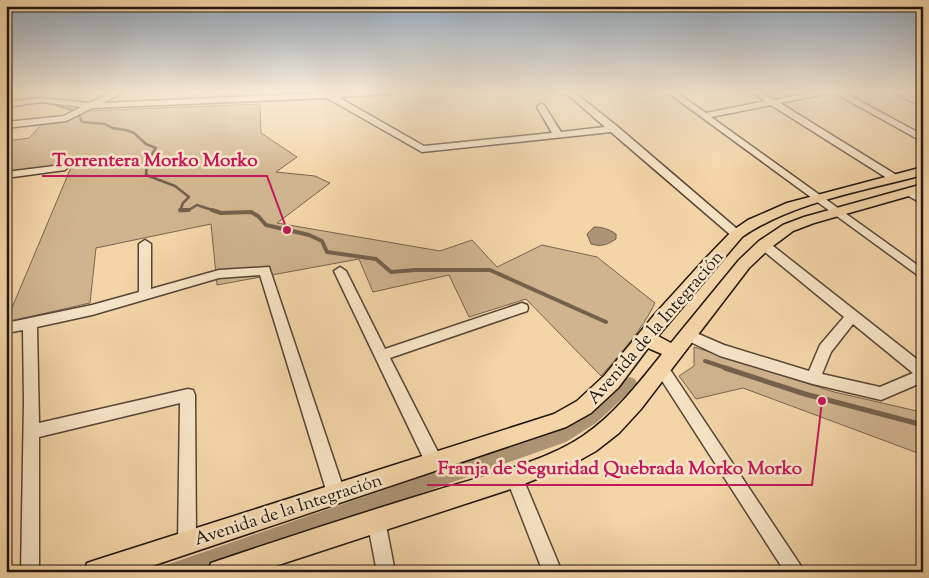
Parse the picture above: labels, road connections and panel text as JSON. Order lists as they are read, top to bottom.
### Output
{
  "streets": {
    "main road": ["Avenida de la Integración"]
  },
  "places": ["Torrentera Morko Morko", "Franja de Seguridad Quebrada Morko Morko"]
}
